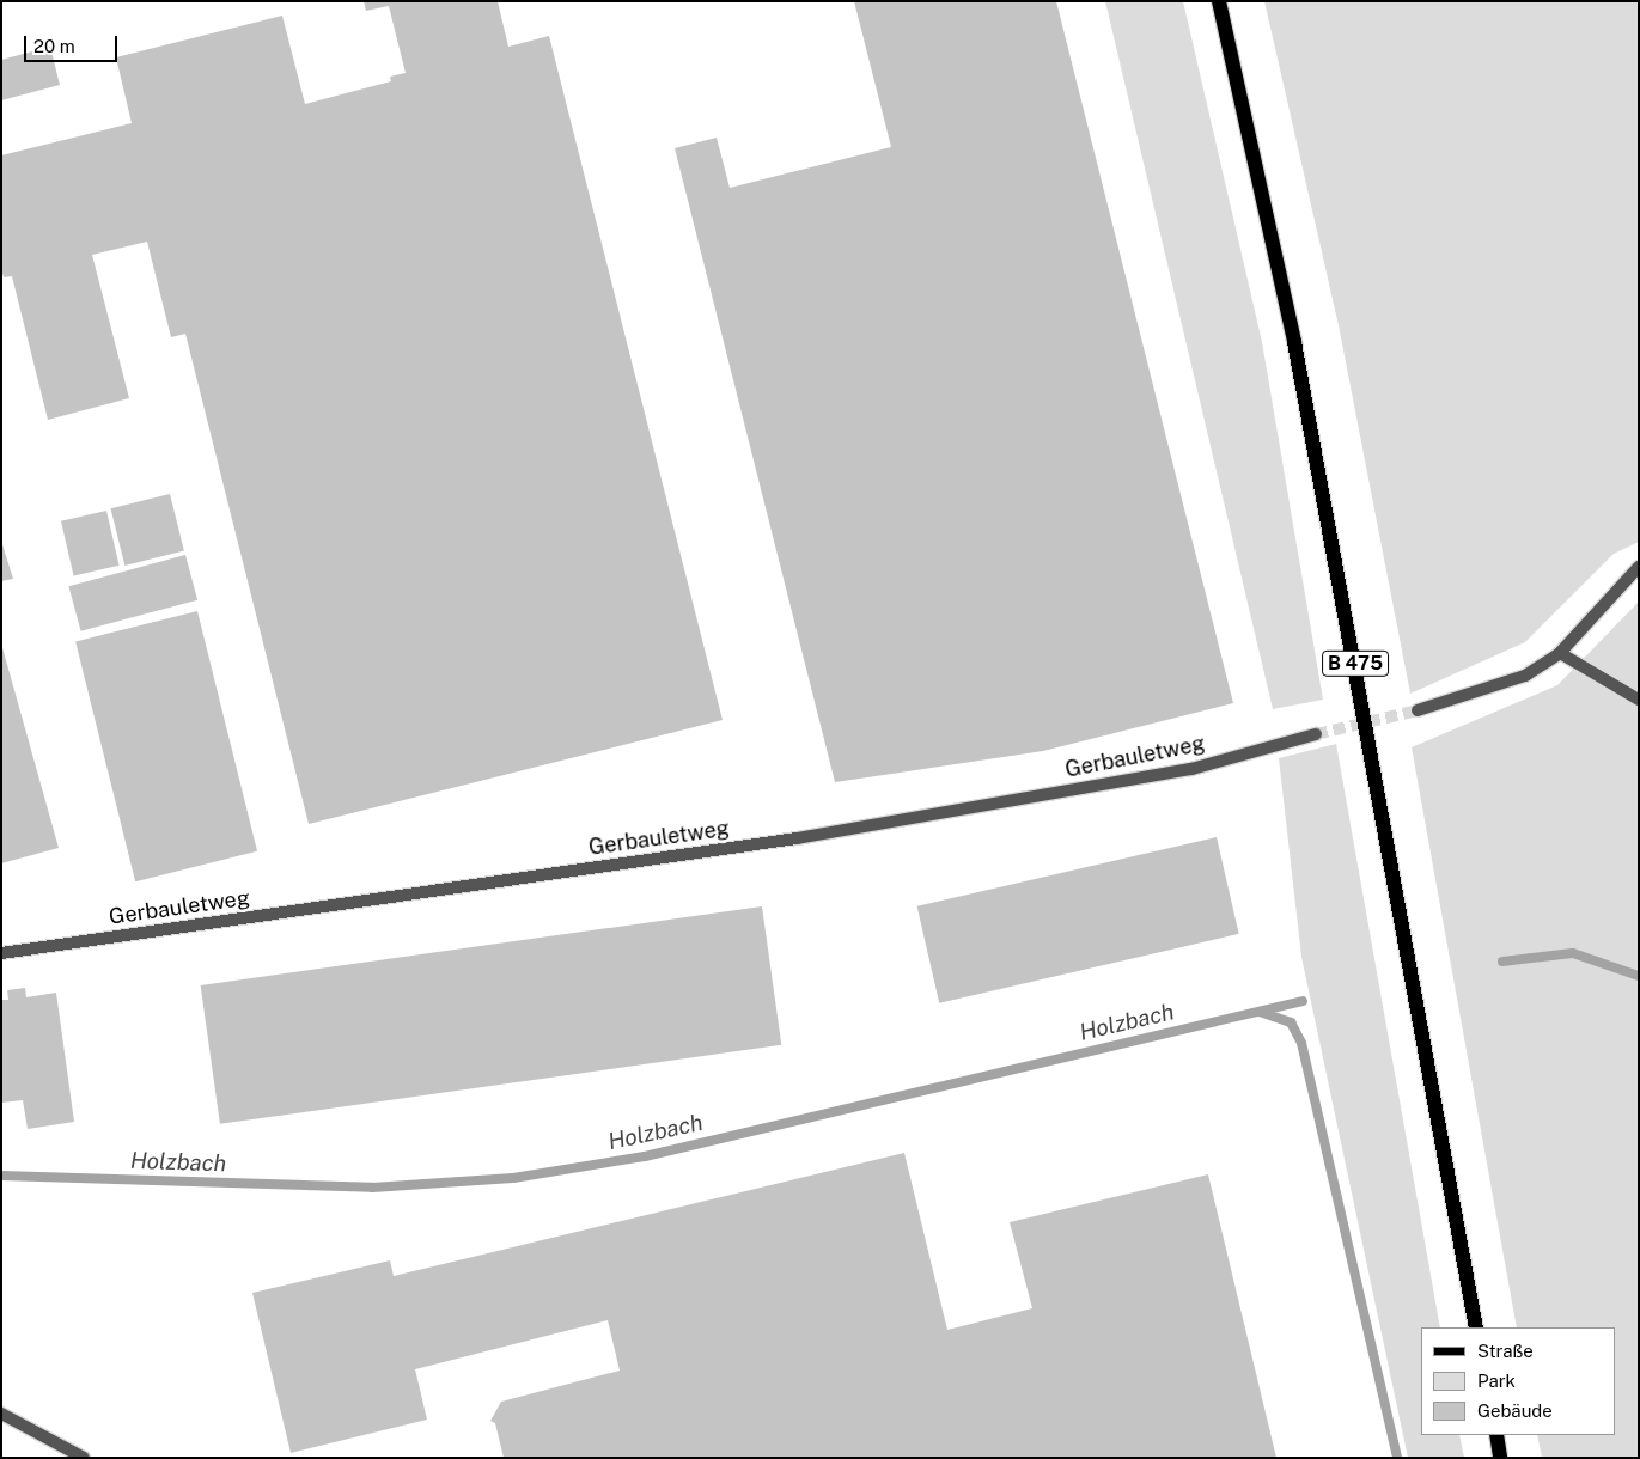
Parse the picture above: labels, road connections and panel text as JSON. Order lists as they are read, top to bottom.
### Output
{
  "streets": {
    "main road": ["B 475"],
    "street": ["Gerbauletweg"]
  },
  "water": ["Holzbach"],
  "legend": ["Straße", "Park", "Gebäude"],
  "scale_bar": "20 m"
}
